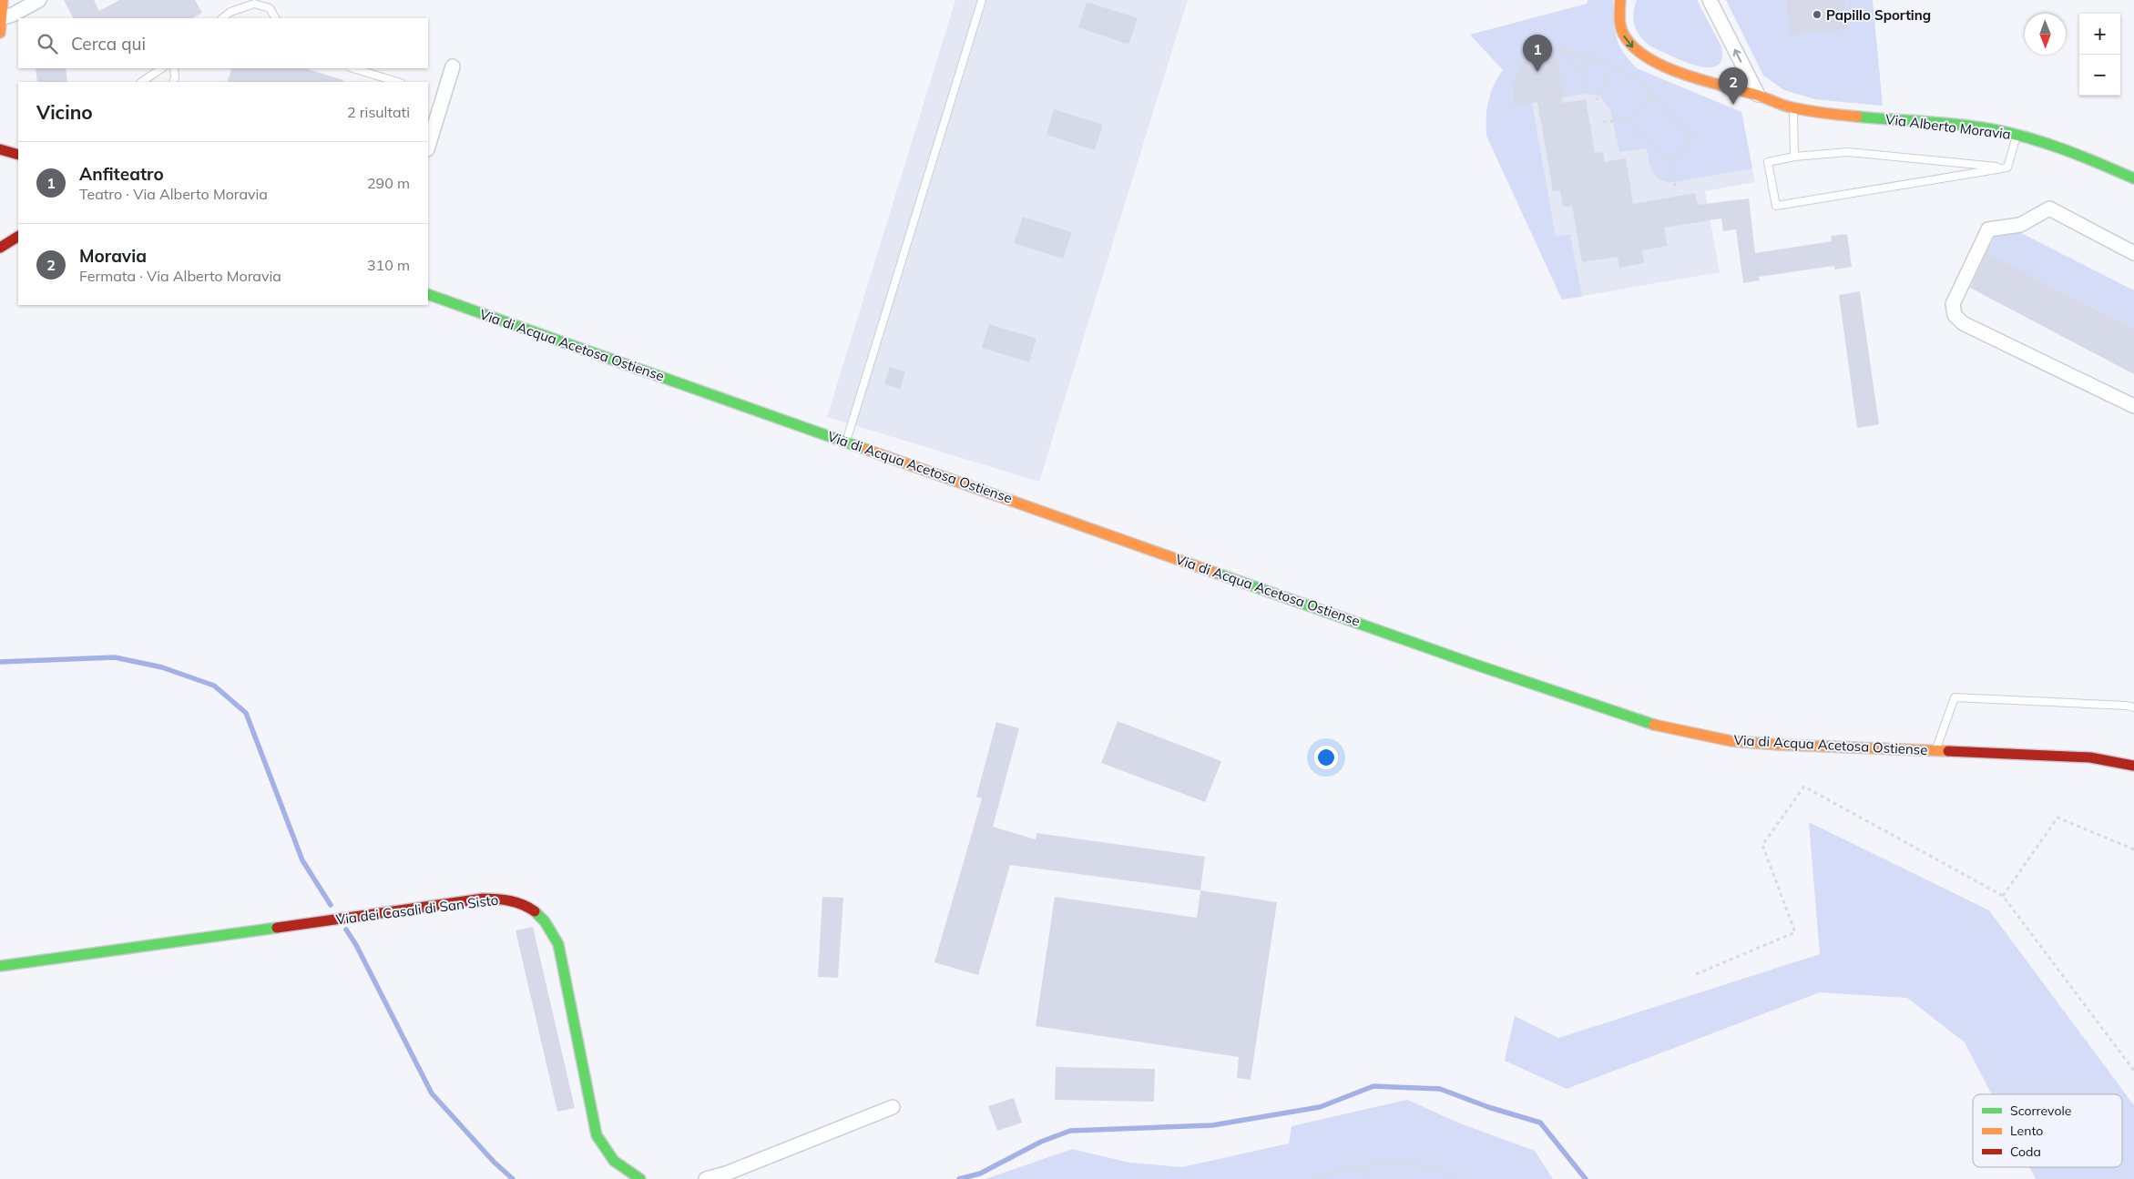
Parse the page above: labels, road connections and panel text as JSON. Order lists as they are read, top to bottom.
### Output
{
  "streets": {
    "street": ["Via Alberto Moravia", "Via di Acqua Acetosa Ostiense", "Via dei Casali di San Sisto"]
  },
  "places": ["Papillo Sporting"],
  "legend": ["Scorrevole", "Lento", "Coda"],
  "north": "bottom",
  "page": {
    "map_buttons": ["+", "−"],
    "search": "Cerca qui",
    "pins": ["1", "2"],
    "heading": ["Vicino", "2 risultati"],
    "list": [
      {
        "mark": "1",
        "name": "Anfiteatro",
        "note": "Teatro · Via Alberto Moravia",
        "value": "290 m"
      },
      {
        "mark": "2",
        "name": "Moravia",
        "note": "Fermata · Via Alberto Moravia",
        "value": "310 m"
      }
    ]
  }
}
